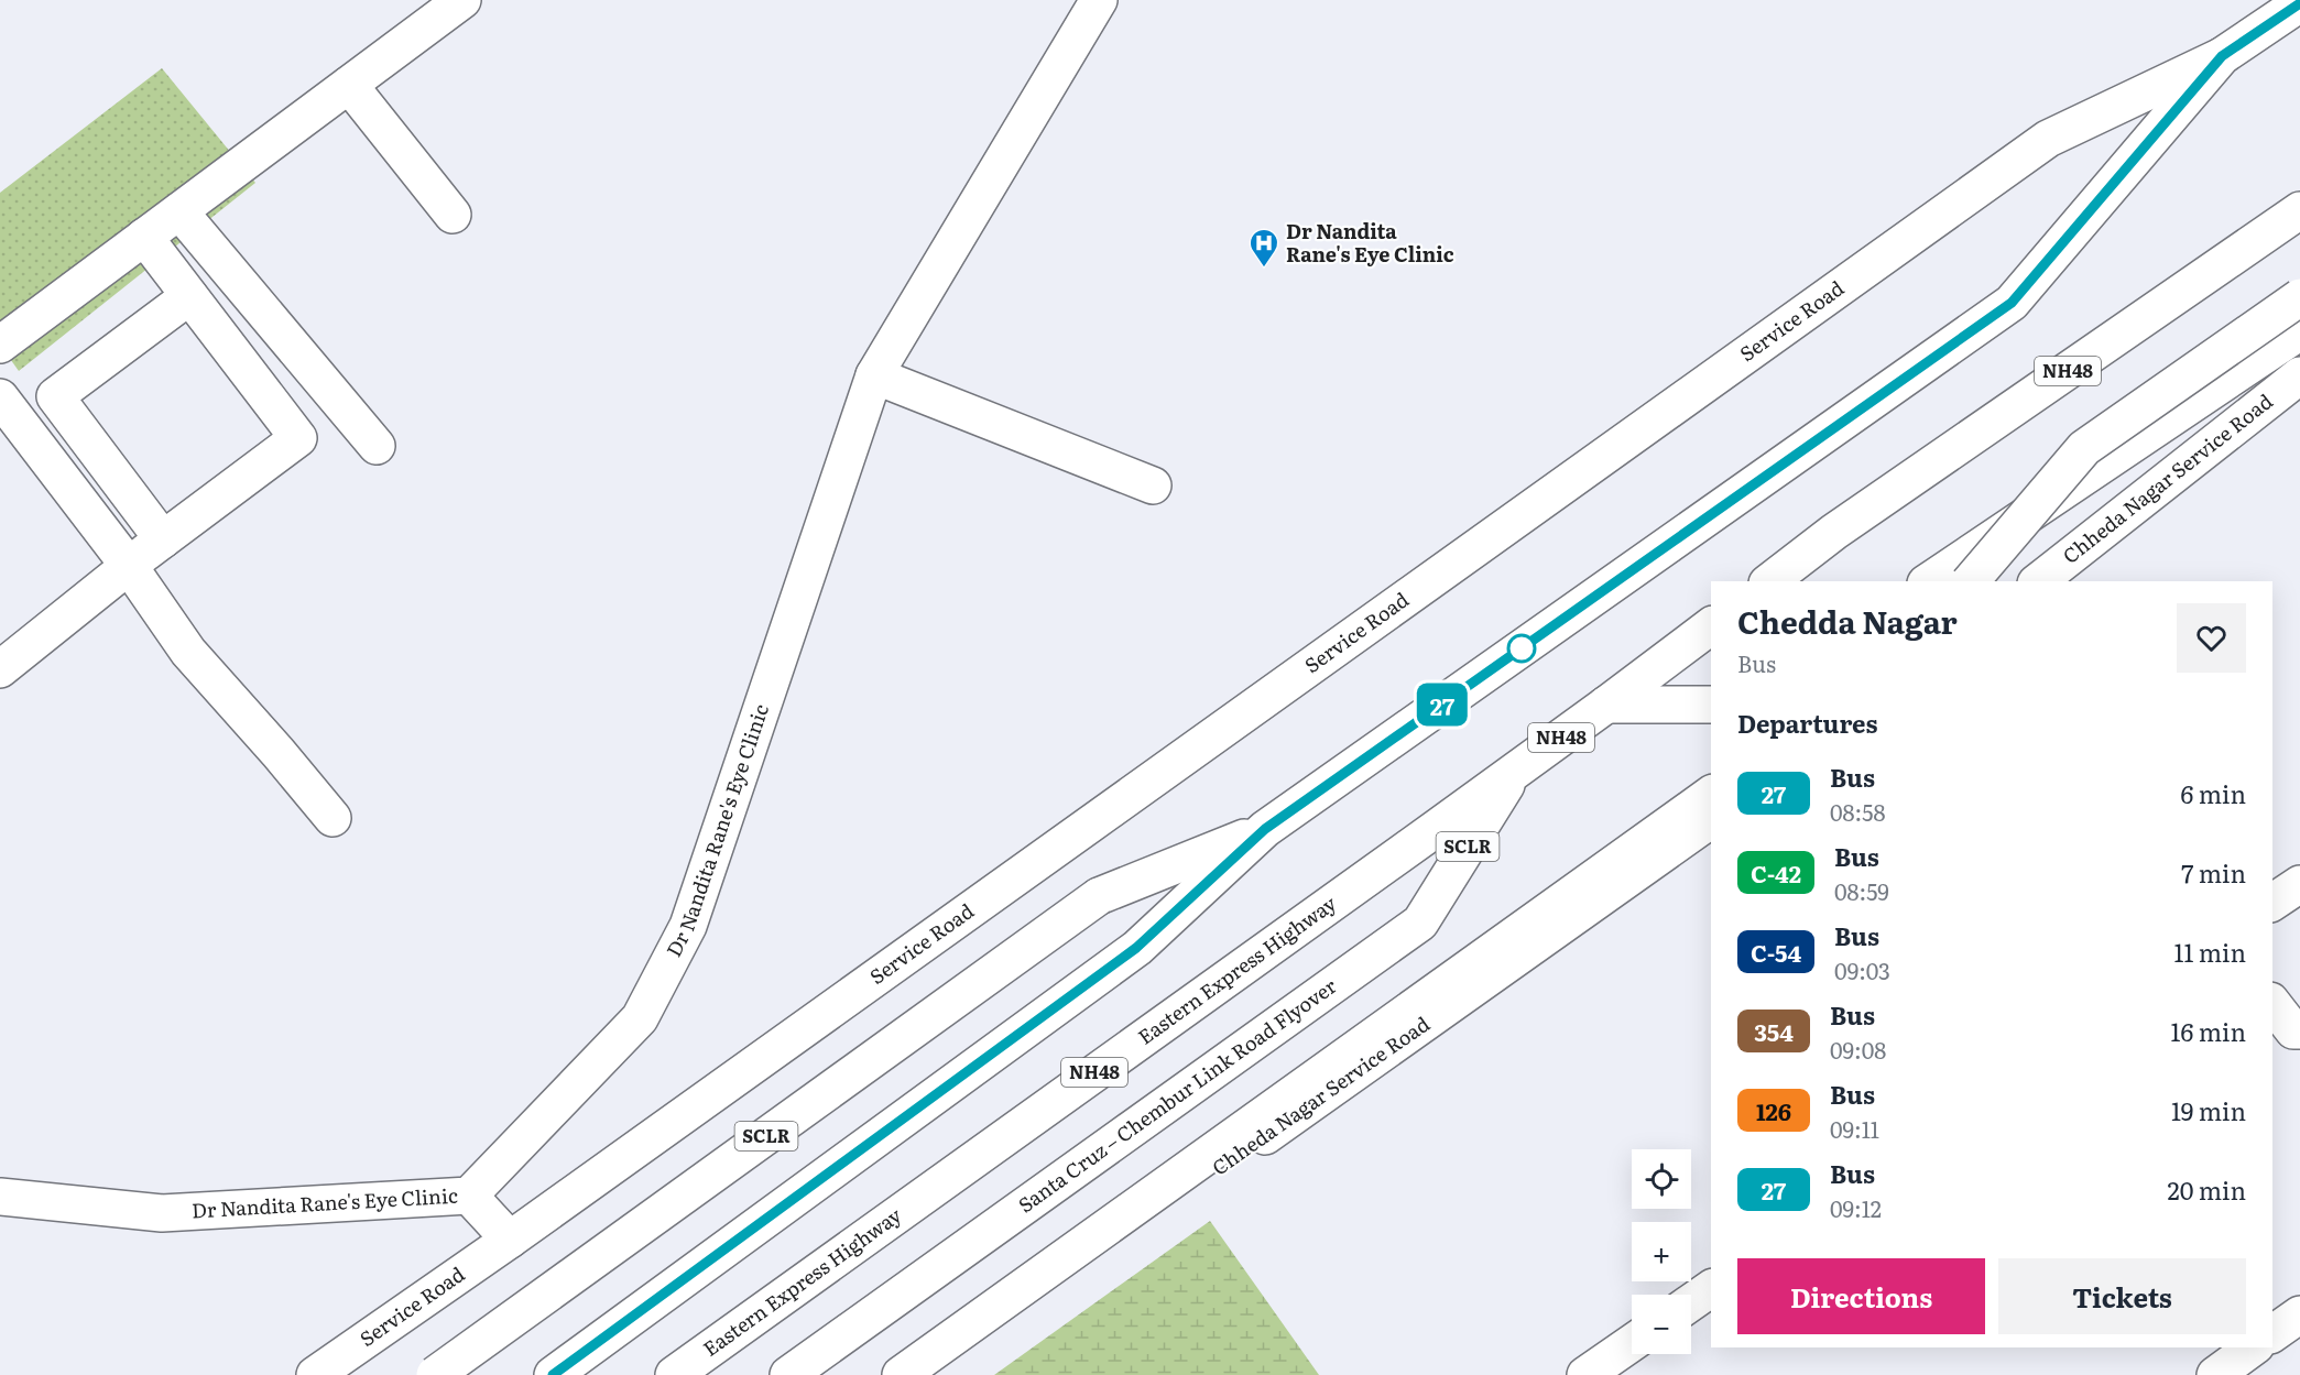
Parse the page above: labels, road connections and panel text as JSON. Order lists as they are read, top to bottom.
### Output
{
  "streets": {
    "main road": [
      "Service Road",
      "NH48",
      "Chheda Nagar Service Road",
      "Dr Nandita Rane's Eye Clinic",
      "SCLR",
      "Eastern Express Highway",
      "Santa Cruz – Chembur Link Road Flyover"
    ]
  },
  "crossings": [
    ["NH48", "Eastern Express Highway"],
    ["Eastern Express Highway", "Santa Cruz – Chembur Link Road Flyover"]
  ],
  "places": {
    "hospital": ["Dr Nandita Rane's Eye Clinic"]
  },
  "lines": ["bus line 27"],
  "page": {
    "on_map": "27",
    "heading": [
      ["Chedda Nagar", "Bus"],
      "Departures"
    ],
    "list": [
      {
        "mark": "27",
        "name": "Bus",
        "note": "08:58",
        "value": "6 min"
      },
      {
        "mark": "C-42",
        "name": "Bus",
        "note": "08:59",
        "value": "7 min"
      },
      {
        "mark": "C-54",
        "name": "Bus",
        "note": "09:03",
        "value": "11 min"
      },
      {
        "mark": "354",
        "name": "Bus",
        "note": "09:08",
        "value": "16 min"
      },
      {
        "mark": "126",
        "name": "Bus",
        "note": "09:11",
        "value": "19 min"
      },
      {
        "mark": "27",
        "name": "Bus",
        "note": "09:12",
        "value": "20 min"
      }
    ],
    "map_buttons": ["+", "−"],
    "buttons": ["Directions", "Tickets"]
  }
}
